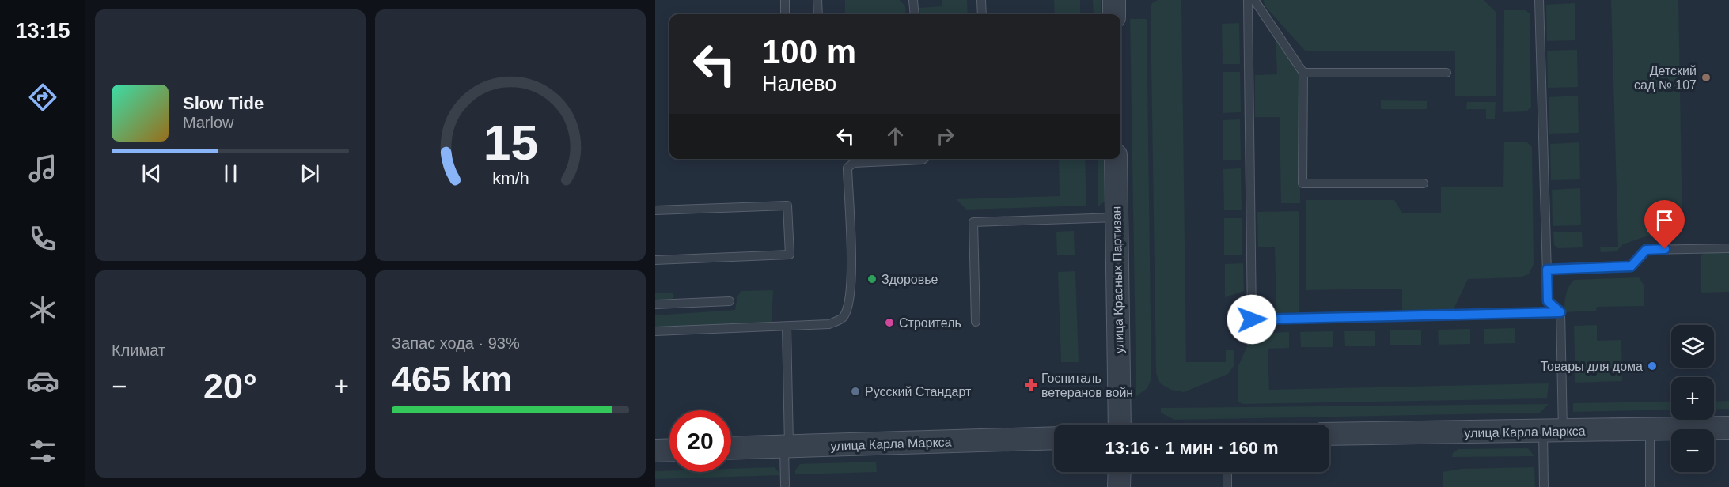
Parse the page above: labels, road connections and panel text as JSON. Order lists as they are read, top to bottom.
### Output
{
  "streets": {
    "street": ["улица Красных Партизан", "улица Карла Маркса"]
  },
  "places": {
    "other": [
      "Детский сад № 107",
      "Здоровье",
      "Строитель",
      "Товары для дома",
      "Русский Стандарт"
    ],
    "health": ["Госпиталь ветеранов войн"]
  },
  "page": {
    "tabs": "13:15",
    "turn": ["100 m", "Налево"],
    "song": ["Slow Tide", "Marlow"],
    "tile": [
      "Климат",
      ["Запас хода · 93%", "465 km"]
    ],
    "map_buttons": ["+", "−"],
    "heat": ["−", "20°", "+"],
    "limit": "20",
    "trip": "13:16 · 1 мин · 160 m",
    "gauge": ["15", "km/h"]
  }
}
